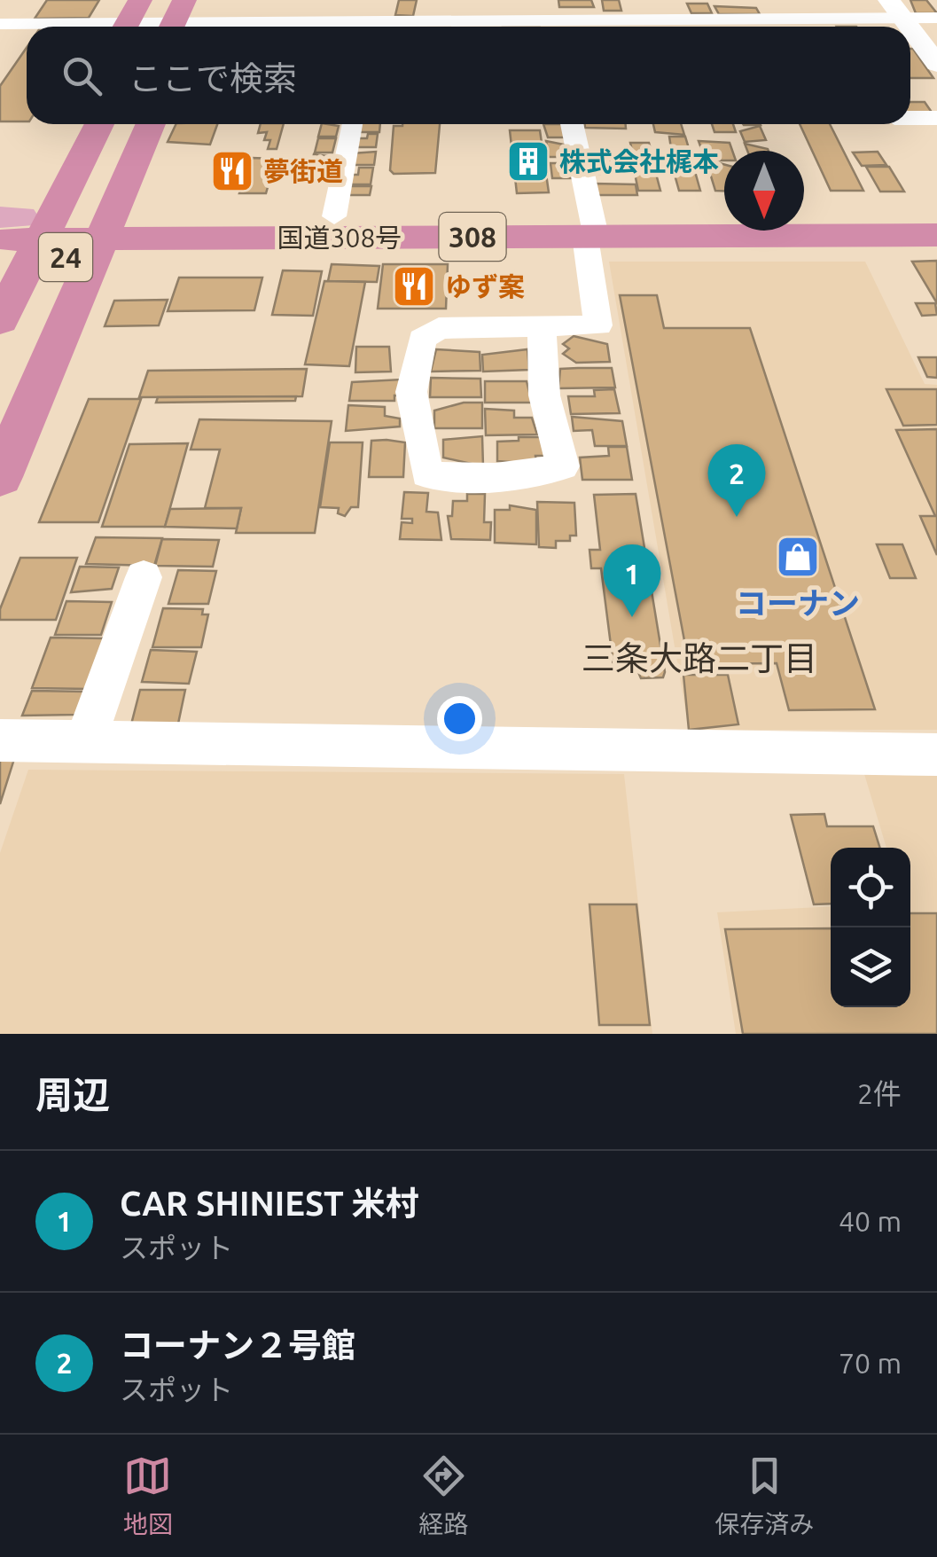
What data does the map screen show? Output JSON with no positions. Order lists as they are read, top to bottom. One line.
{"streets":{"highway":["308","国道308号","24"]},"districts":["三条大路二丁目"],"places":{"building":["株式会社梶本"],"restaurant":["夢街道","ゆず案"],"shop":["コーナン"]},"north":"bottom","page":{"search":"ここで検索","pins":["2","1"],"heading":["周辺","2件"],"list":[{"mark":"1","name":"CAR SHINIEST 米村","note":"スポット","value":"40 m"},{"mark":"2","name":"コーナン２号館","note":"スポット","value":"70 m"}],"nav":["地図","経路","保存済み"]}}
